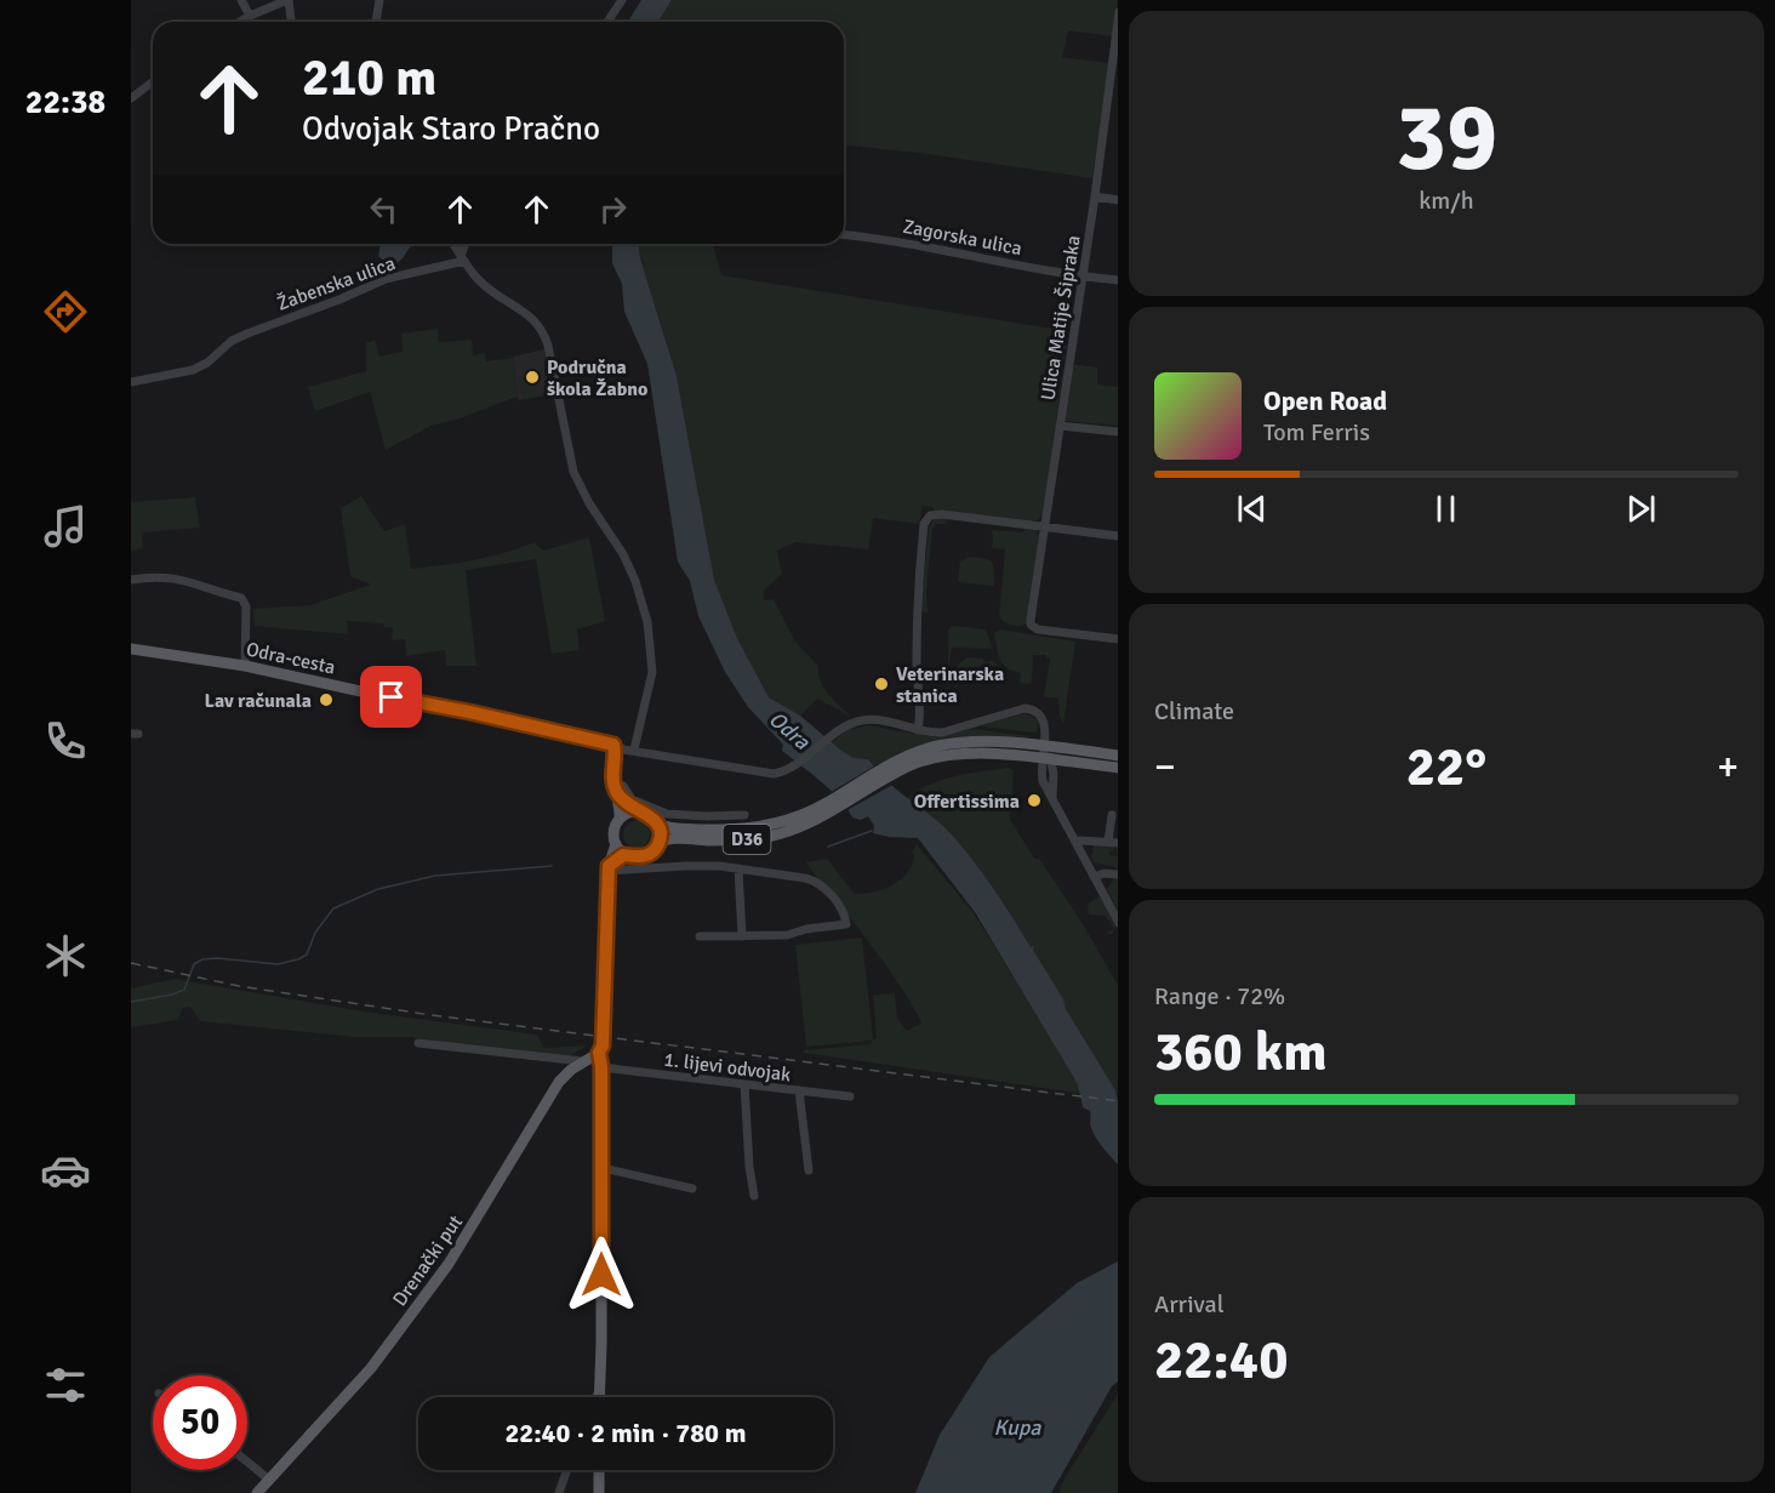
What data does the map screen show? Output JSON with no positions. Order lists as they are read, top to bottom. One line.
{"streets":{"main road":["Odra-cesta","D36","Drenački put"],"street":["Zagorska ulica","Žabenska ulica","Ulica Matije Šipraka","1. lijevi odvojak"]},"crossings":[["Zagorska ulica","Ulica Matije Šipraka"]],"water":["Odra","Kupa"],"places":["Područna škola Žabno","Veterinarska stanica","Lav računala","Offertissima"],"page":{"tabs":"22:38","tile":[["39","km/h"],"Climate",["Range · 72%","360 km"],["Arrival","22:40"]],"turn":["210 m","Odvojak Staro Pračno"],"song":["Open Road","Tom Ferris"],"heat":["−","22°","+"],"limit":"50","trip":"22:40 · 2 min · 780 m"}}
